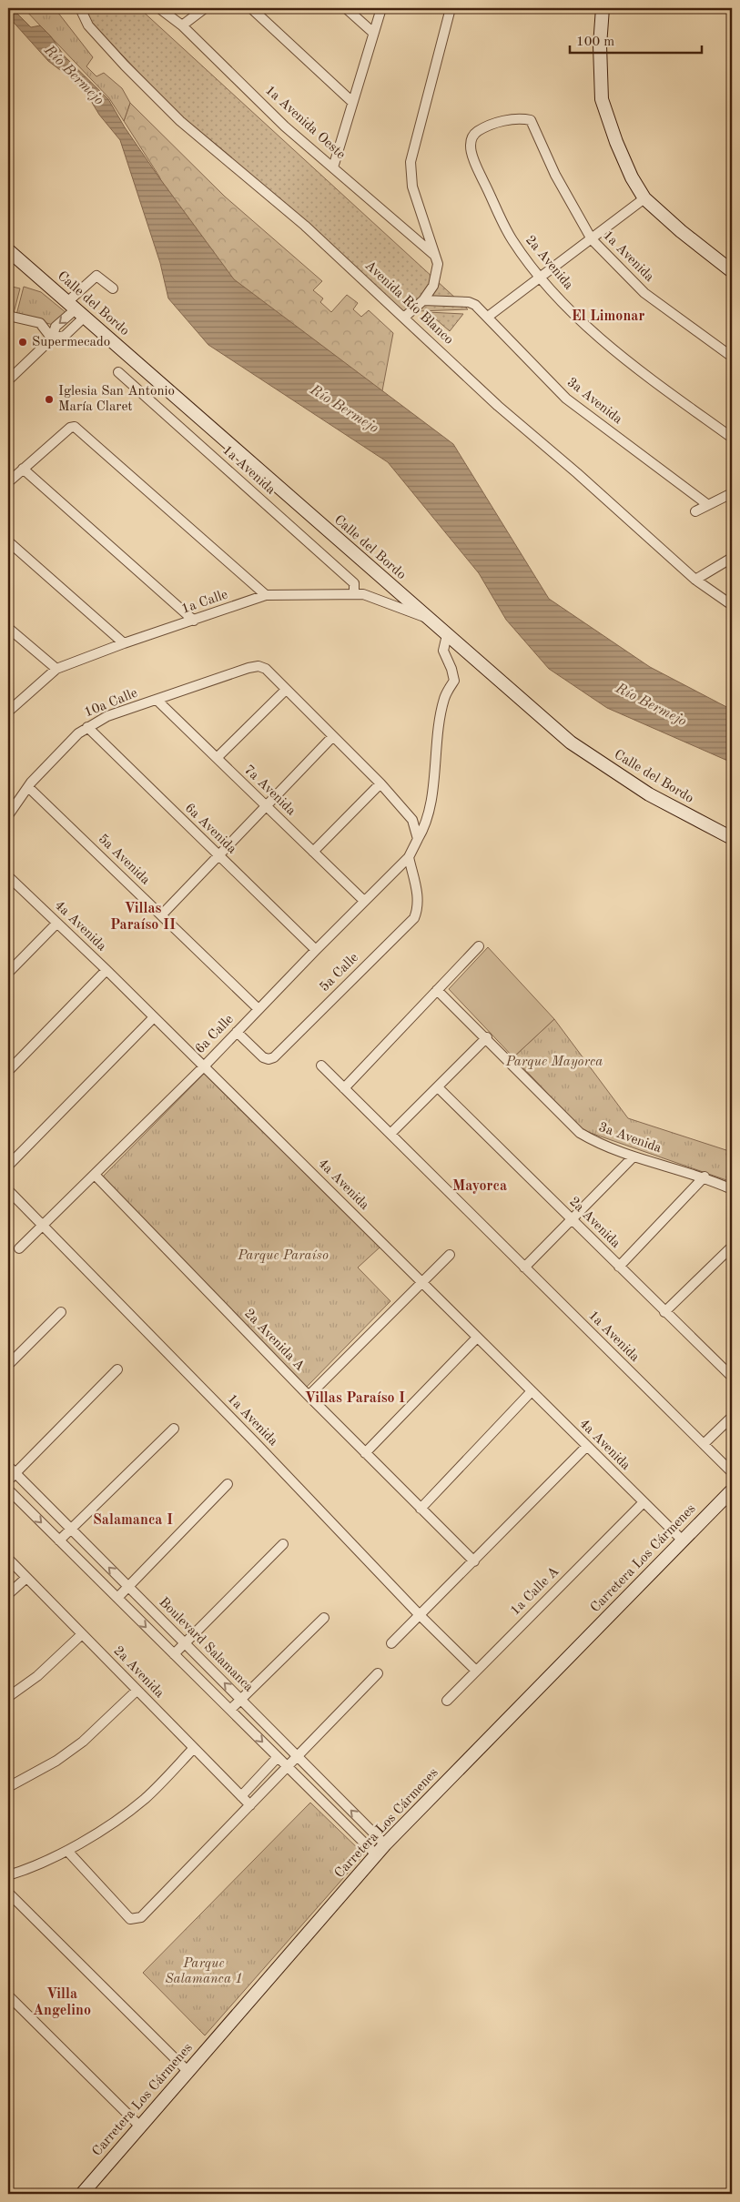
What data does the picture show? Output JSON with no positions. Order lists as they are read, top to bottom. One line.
{"streets":{"street":["1a Avenida Oeste","1a Avenida","2a Avenida","Avenida Río Blanco","Calle del Bordo","3a Avenida","1a Calle","10a Calle","7a Avenida","6a Avenida","5a Avenida","4a Avenida","5a Calle","6a Calle","2a Avenida A","Carretera Los Cármenes","1a Calle A","Boulevard Salamanca"]},"crossings":[["1a Avenida","2a Avenida"],["1a Avenida","1a Calle"],["1a Avenida","6a Calle"],["1a Avenida","1a Calle A"],["Calle del Bordo","1a Calle"],["Calle del Bordo","6a Calle"],["10a Calle","7a Avenida"],["10a Calle","6a Avenida"],["10a Calle","5a Avenida"],["7a Avenida","6a Calle"],["6a Avenida","6a Calle"],["5a Avenida","6a Calle"],["4a Avenida","6a Calle"],["4a Avenida","Carretera Los Cármenes"],["4a Avenida","1a Calle A"],["5a Calle","6a Calle"],["6a Calle","2a Avenida A"],["Carretera Los Cármenes","Boulevard Salamanca"]],"districts":["El Limonar","Villas Paraíso II","Mayorca","Villas Paraíso I","Salamanca I","Villa Angelino"],"water":["Río Bermejo"],"parks":["Parque Mayorca","Parque Paraíso","Parque Salamanca 1"],"places":["Supermecado","Iglesia San Antonio María Claret"],"scale_bar":"100 m"}
